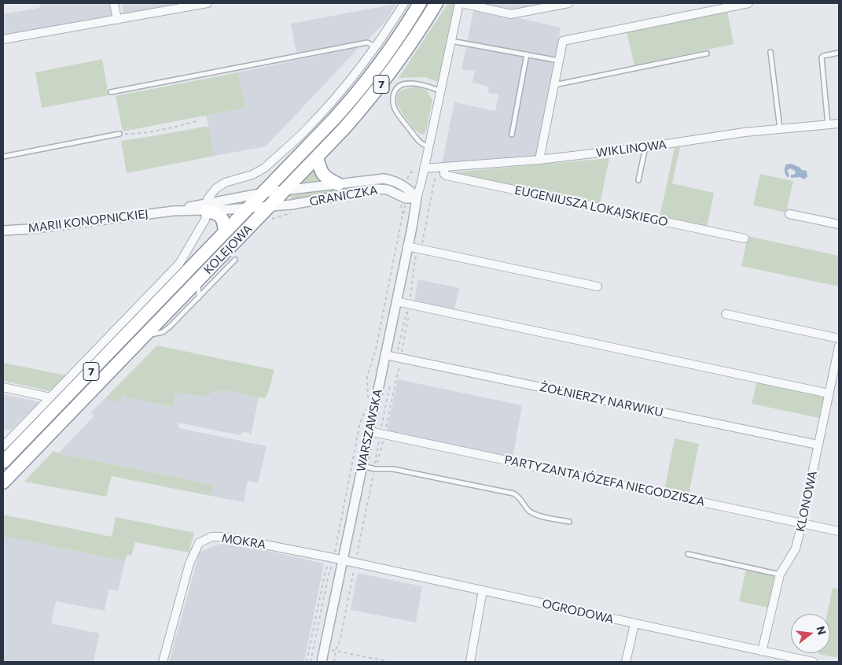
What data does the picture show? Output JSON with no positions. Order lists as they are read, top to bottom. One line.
{"streets":{"highway":["7","KOLEJOWA"],"street":["WIKLINOWA","GRANICZKA","EUGENIUSZA LOKAJSKIEGO","MARII KONOPNICKIEJ","ŻOŁNIERZY NARWIKU","WARSZAWSKA","PARTYZANTA JÓZEFA NIEGODZISZA","KLONOWA","MOKRA","OGRODOWA"]},"crossings":[["WIKLINOWA","EUGENIUSZA LOKAJSKIEGO"],["GRANICZKA","MARII KONOPNICKIEJ"],["GRANICZKA","KOLEJOWA"],["GRANICZKA","WARSZAWSKA"],["MARII KONOPNICKIEJ","KOLEJOWA"],["ŻOŁNIERZY NARWIKU","WARSZAWSKA"],["ŻOŁNIERZY NARWIKU","KLONOWA"],["WARSZAWSKA","PARTYZANTA JÓZEFA NIEGODZISZA"],["WARSZAWSKA","MOKRA"],["WARSZAWSKA","OGRODOWA"],["PARTYZANTA JÓZEFA NIEGODZISZA","KLONOWA"],["KLONOWA","OGRODOWA"],["MOKRA","OGRODOWA"]],"north":"right"}
